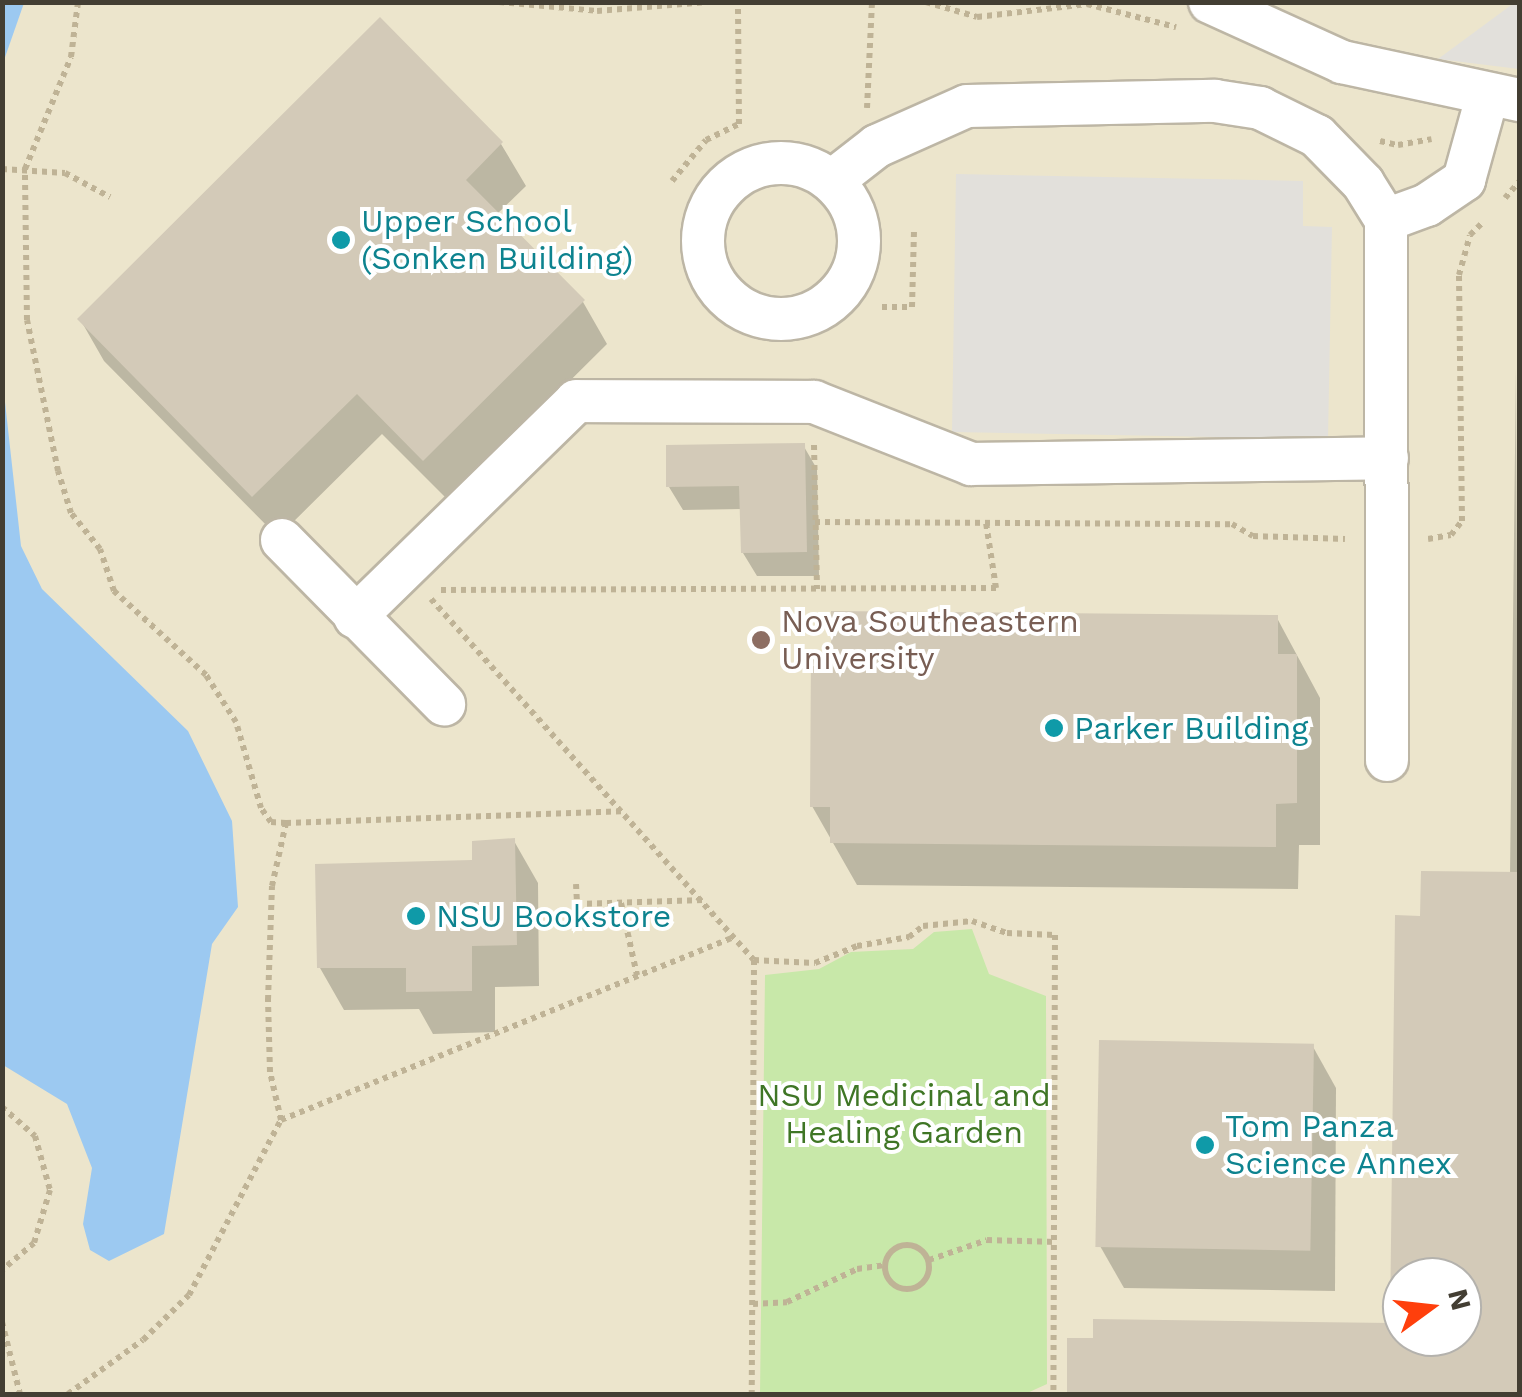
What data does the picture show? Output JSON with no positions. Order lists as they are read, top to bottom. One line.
{"parks":["NSU Medicinal and Healing Garden"],"places":["Upper School (Sonken Building)","Nova Southeastern University","Parker Building","NSU Bookstore","Tom Panza Science Annex"],"north":"right"}
